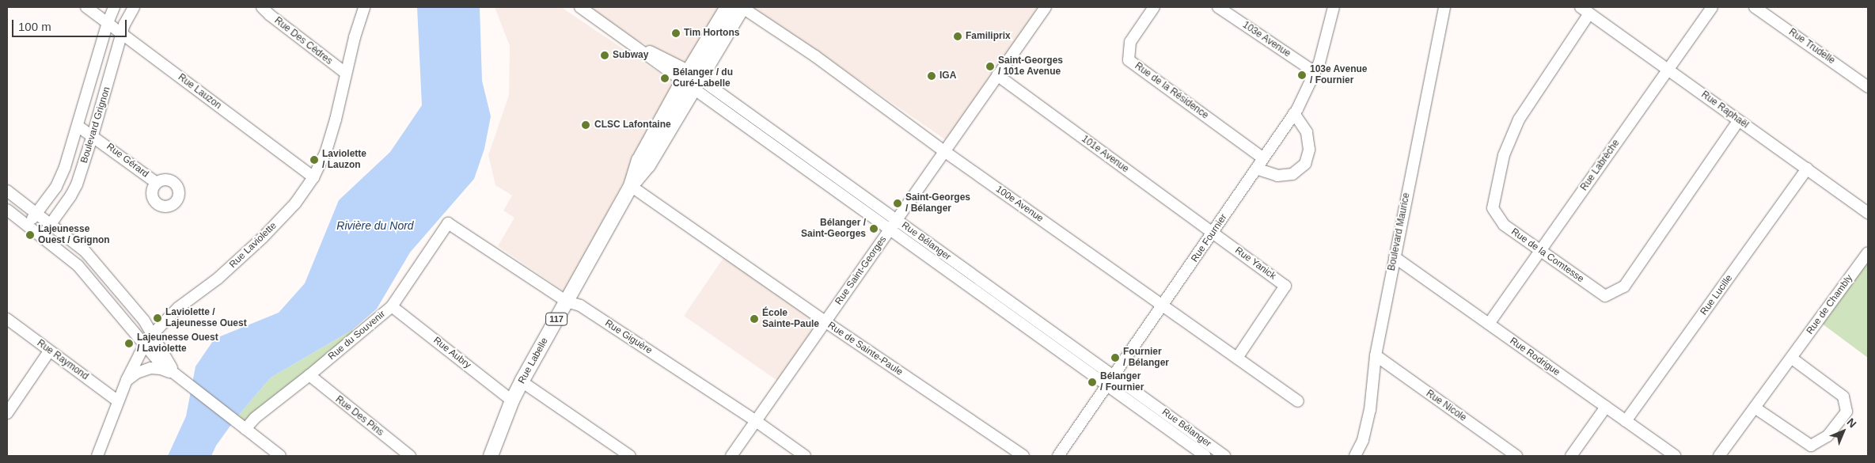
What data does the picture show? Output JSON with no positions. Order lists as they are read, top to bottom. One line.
{"streets":{"main road":["117","Rue Labelle"],"street":["103e Avenue","Rue Des Cèdres","Rue Trudelle","Rue de la Résidence","Rue Lauzon","Rue Raphaël","Boulevard Grignon","101e Avenue","Rue Gérard","Rue Labrèche","100e Avenue","Boulevard Maurice","Rue Fournier","Rue Bélanger","Rue Laviolette","Rue de la Comtesse","Rue Yanick","Rue Saint-Georges","Rue Lucille","Rue de Chambly","Rue du Souvenir","Rue Giguère","Rue de Sainte-Paule","Rue Aubry","Rue Rodrigue","Rue Raymond","Rue Nicole","Rue Des Pins"]},"crossings":[["103e Avenue","Rue Fournier"],["Rue Des Cèdres","Rue Laviolette"],["Rue de la Résidence","Rue Fournier"],["Rue Lauzon","Boulevard Grignon"],["Rue Lauzon","Rue Laviolette"],["Rue Raphaël","Rue Labrèche"],["Rue Raphaël","Rue de la Comtesse"],["Rue Raphaël","Rue Lucille"],["Boulevard Grignon","Rue Gérard"],["101e Avenue","Rue Fournier"],["101e Avenue","Rue Yanick"],["101e Avenue","Rue Saint-Georges"],["Rue Labrèche","Rue de la Comtesse"],["Rue Labrèche","Rue Rodrigue"],["100e Avenue","Rue Fournier"],["100e Avenue","Rue Yanick"],["100e Avenue","Rue Saint-Georges"],["100e Avenue","117"],["Boulevard Maurice","Rue Rodrigue"],["Boulevard Maurice","Rue Nicole"],["Rue Fournier","Rue Bélanger"],["Rue Fournier","Rue Yanick"],["Rue Bélanger","Rue Saint-Georges"],["Rue Bélanger","117"],["Rue Bélanger","Rue Labelle"],["Rue Laviolette","Rue Raymond"],["Rue Saint-Georges","Rue Giguère"],["Rue Saint-Georges","Rue de Sainte-Paule"],["Rue Lucille","Rue Rodrigue"],["117","Rue Labelle"],["Rue du Souvenir","Rue Giguère"],["Rue du Souvenir","Rue Aubry"],["Rue du Souvenir","Rue Des Pins"],["Rue Giguère","Rue Labelle"],["Rue de Sainte-Paule","Rue Labelle"],["Rue Aubry","Rue Labelle"]],"water":["Rivière du Nord"],"places":["Tim Hortons","Familiprix","Subway","Saint-Georges / 101e Avenue","103e Avenue / Fournier","IGA","Bélanger / du Curé-Labelle","CLSC Lafontaine","Laviolette / Lauzon","Saint-Georges / Bélanger","Bélanger / Saint-Georges","Lajeunesse Ouest / Grignon","Laviolette / Lajeunesse Ouest","École Sainte-Paule","Lajeunesse Ouest / Laviolette","Fournier / Bélanger","Bélanger / Fournier"],"scale_bar":"100 m","north":"top right"}
